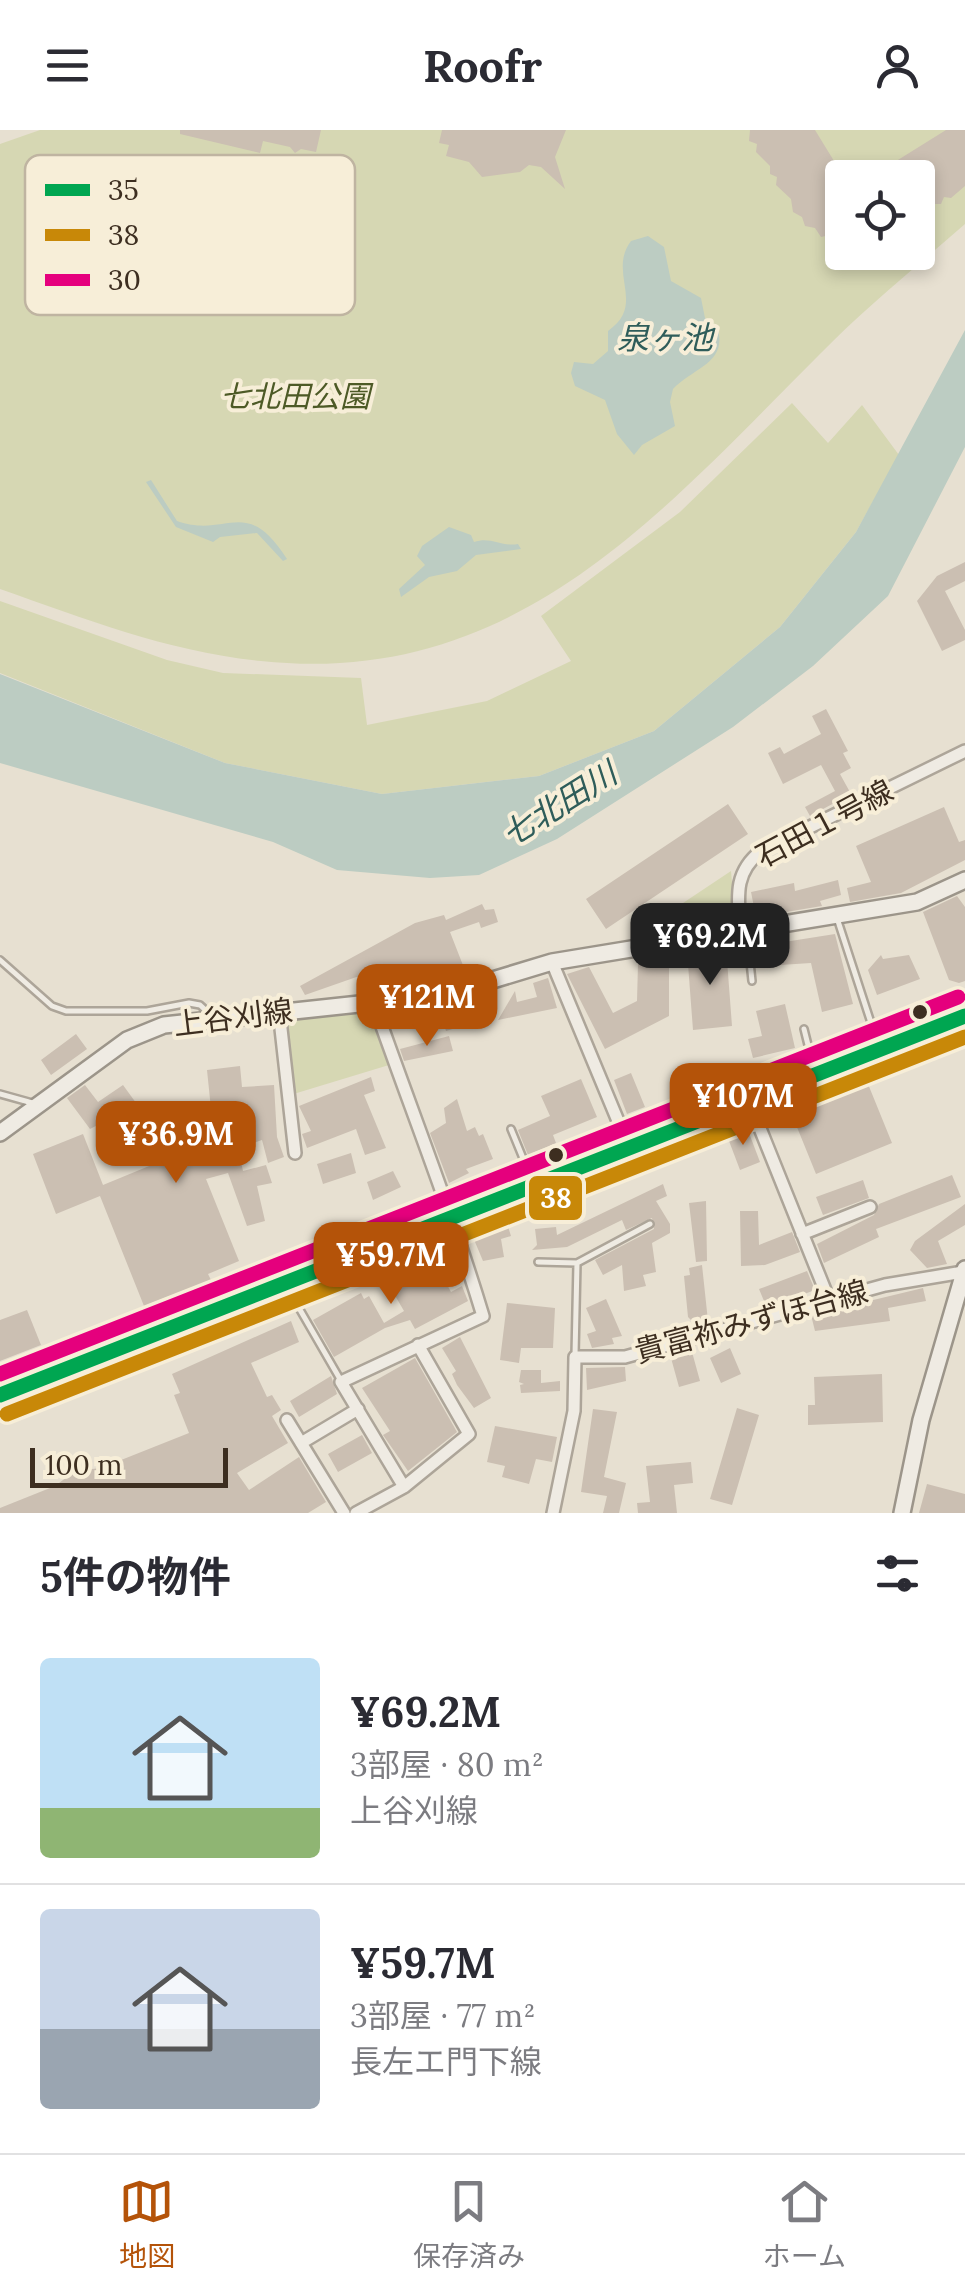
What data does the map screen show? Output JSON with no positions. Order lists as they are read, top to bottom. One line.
{"streets":{"street":["石田１号線","上谷刈線","貴富祢みずほ台線"]},"crossings":[["石田１号線","上谷刈線"]],"water":["泉ヶ池","七北田川"],"parks":["七北田公園"],"lines":["transit line 30","transit line 35","transit line 38"],"legend":["35","38","30"],"scale_bar":"100 m","page":{"header":"Roofr","price":["¥69.2M","¥121M","¥107M","¥36.9M","¥59.7M"],"scale":"100 m","heading":"5件の物件","list":[{"name":"¥69.2M","note":"3部屋 · 80 m² · 上谷刈線"},{"name":"¥59.7M","note":"3部屋 · 77 m² · 長左エ門下線"}],"tabs":["地図","保存済み","ホーム"]}}
